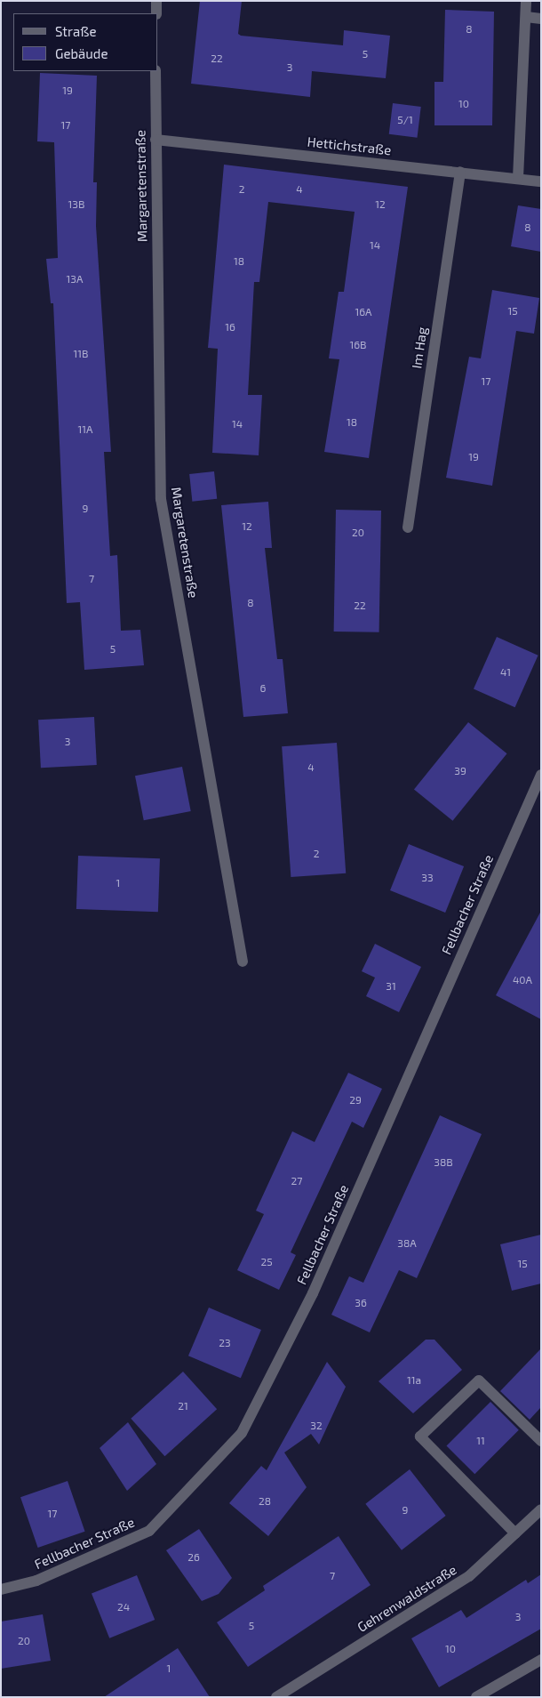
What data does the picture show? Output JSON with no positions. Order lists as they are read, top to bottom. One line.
{"streets":{"street":["Hettichstraße","Margaretenstraße","Im Hag","Fellbacher Straße","Gehrenwaldstraße"]},"crossings":[["Hettichstraße","Margaretenstraße"],["Hettichstraße","Im Hag"]],"house_numbers":["8","5","22","3","19","10","5/1","17","2","4","13B","12","8","14","18","13A","15","16A","16","16B","11B","17","18","14","11A","19","9","12","20","7","8","22","5","41","6","3","4","39","2","33","1","40A","31","29","38B","27","38A","25","15","36","23","11a","21","32","11","28","9","17","26","7","24","3","5","20","10","1"],"legend":["Straße","Gebäude"]}
